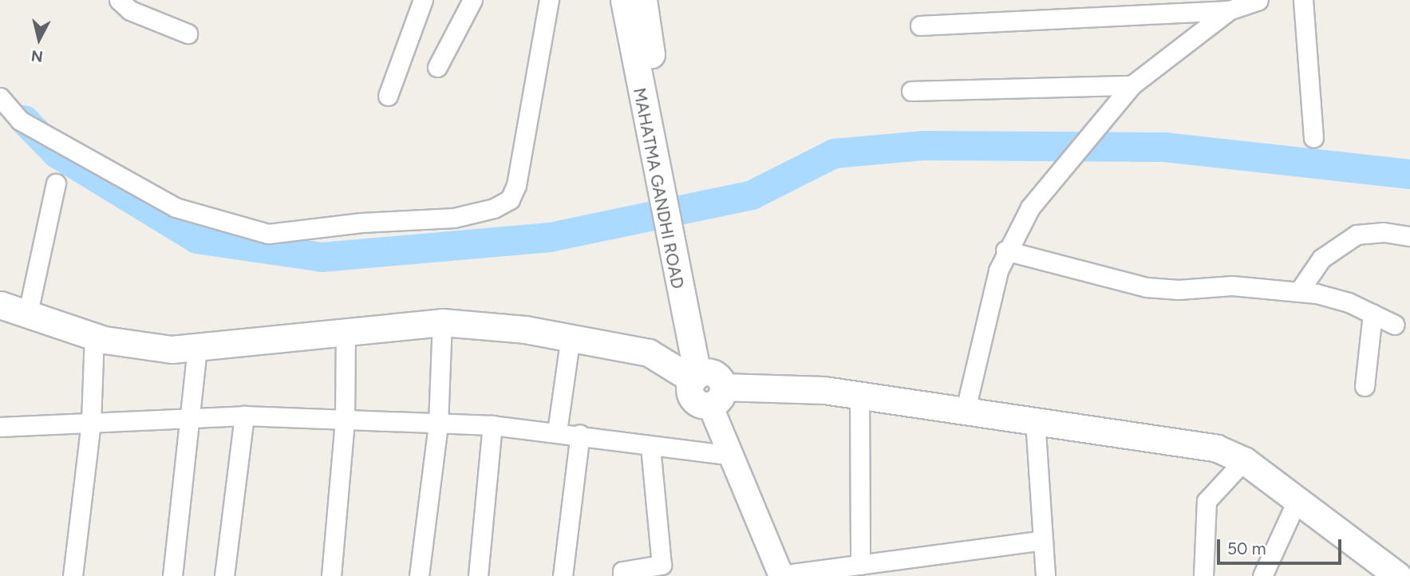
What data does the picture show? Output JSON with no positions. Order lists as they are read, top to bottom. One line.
{"streets":{"main road":["MAHATMA GANDHI ROAD"]},"scale_bar":"50 m","north":"bottom"}
